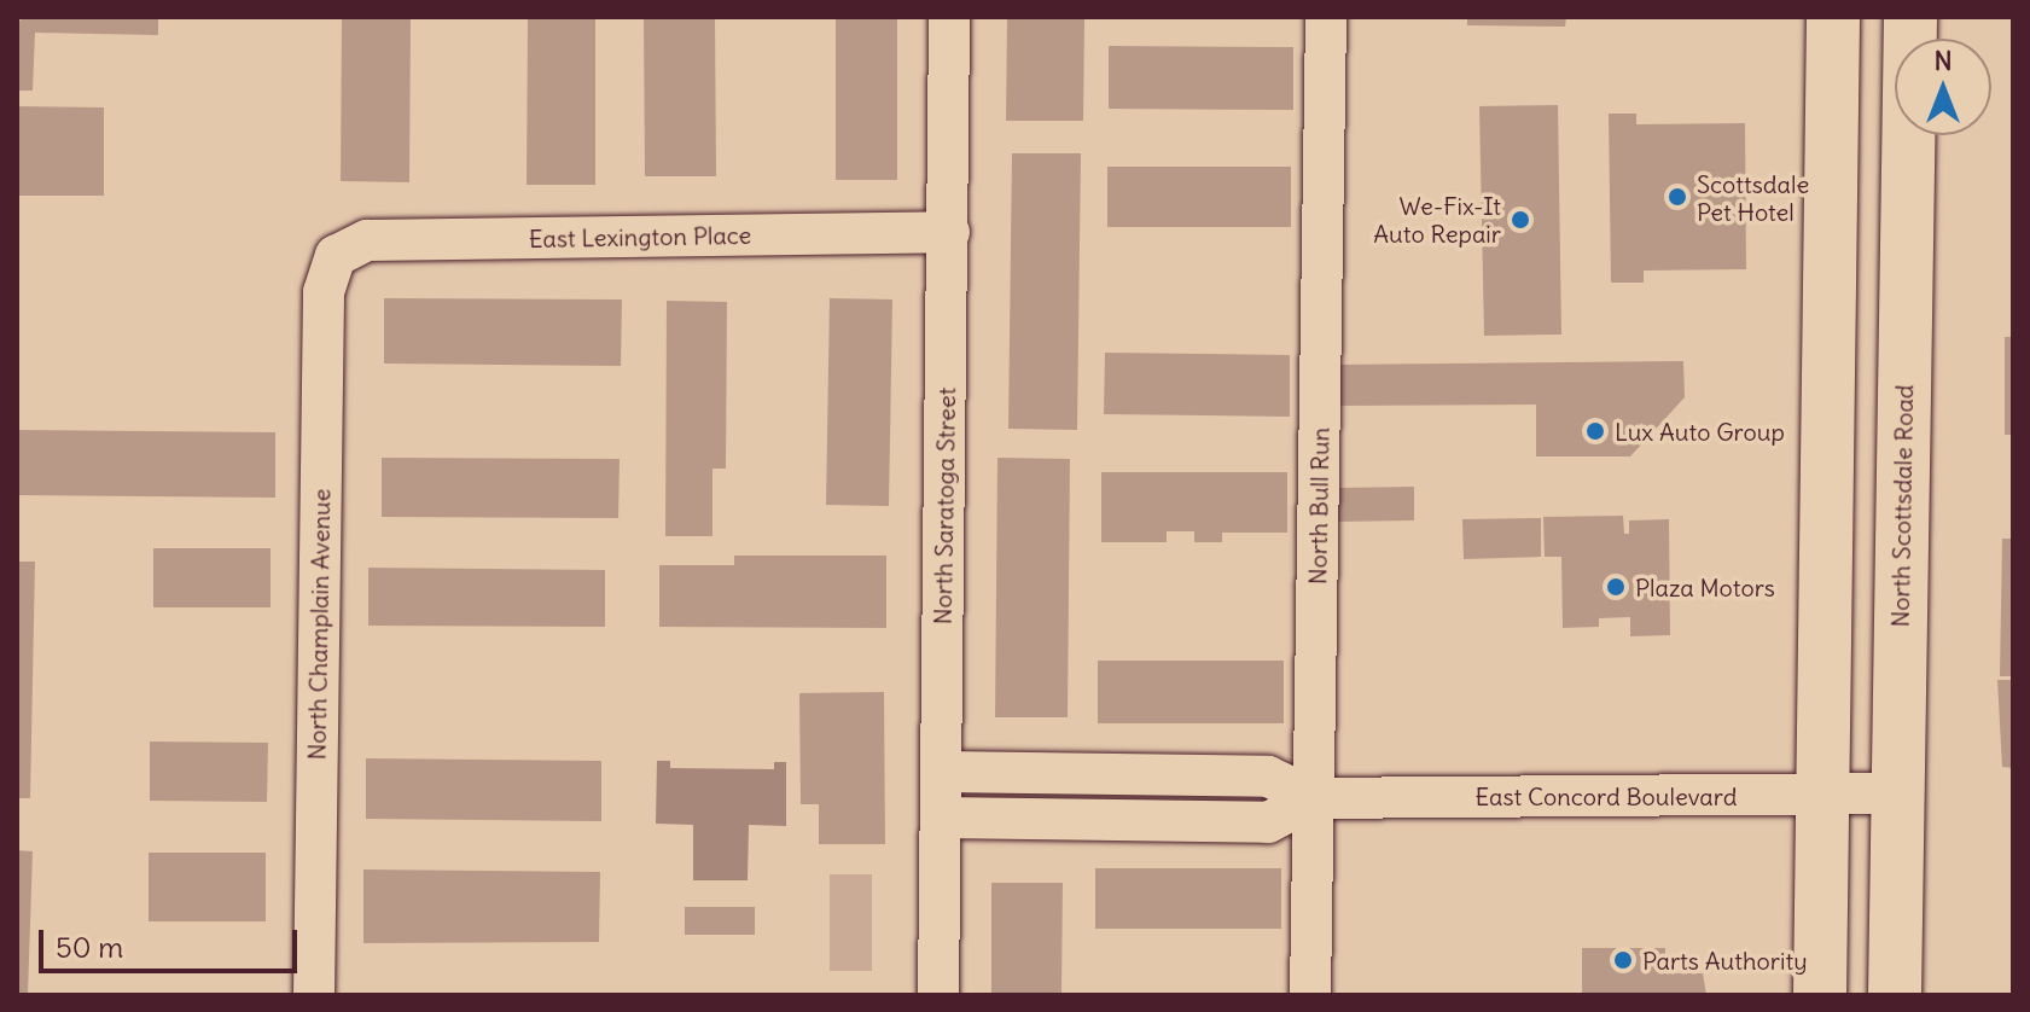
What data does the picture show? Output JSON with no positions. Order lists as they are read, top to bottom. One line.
{"streets":{"main road":["North Scottsdale Road"],"street":["East Lexington Place","North Saratoga Street","North Bull Run","North Champlain Avenue","East Concord Boulevard"]},"crossings":[["East Lexington Place","North Saratoga Street"],["East Lexington Place","North Champlain Avenue"],["North Saratoga Street","East Concord Boulevard"],["North Bull Run","East Concord Boulevard"],["North Scottsdale Road","East Concord Boulevard"]],"places":["Scottsdale Pet Hotel","We-Fix-It Auto Repair","Lux Auto Group","Plaza Motors","Parts Authority"],"scale_bar":"50 m","north":"top"}
